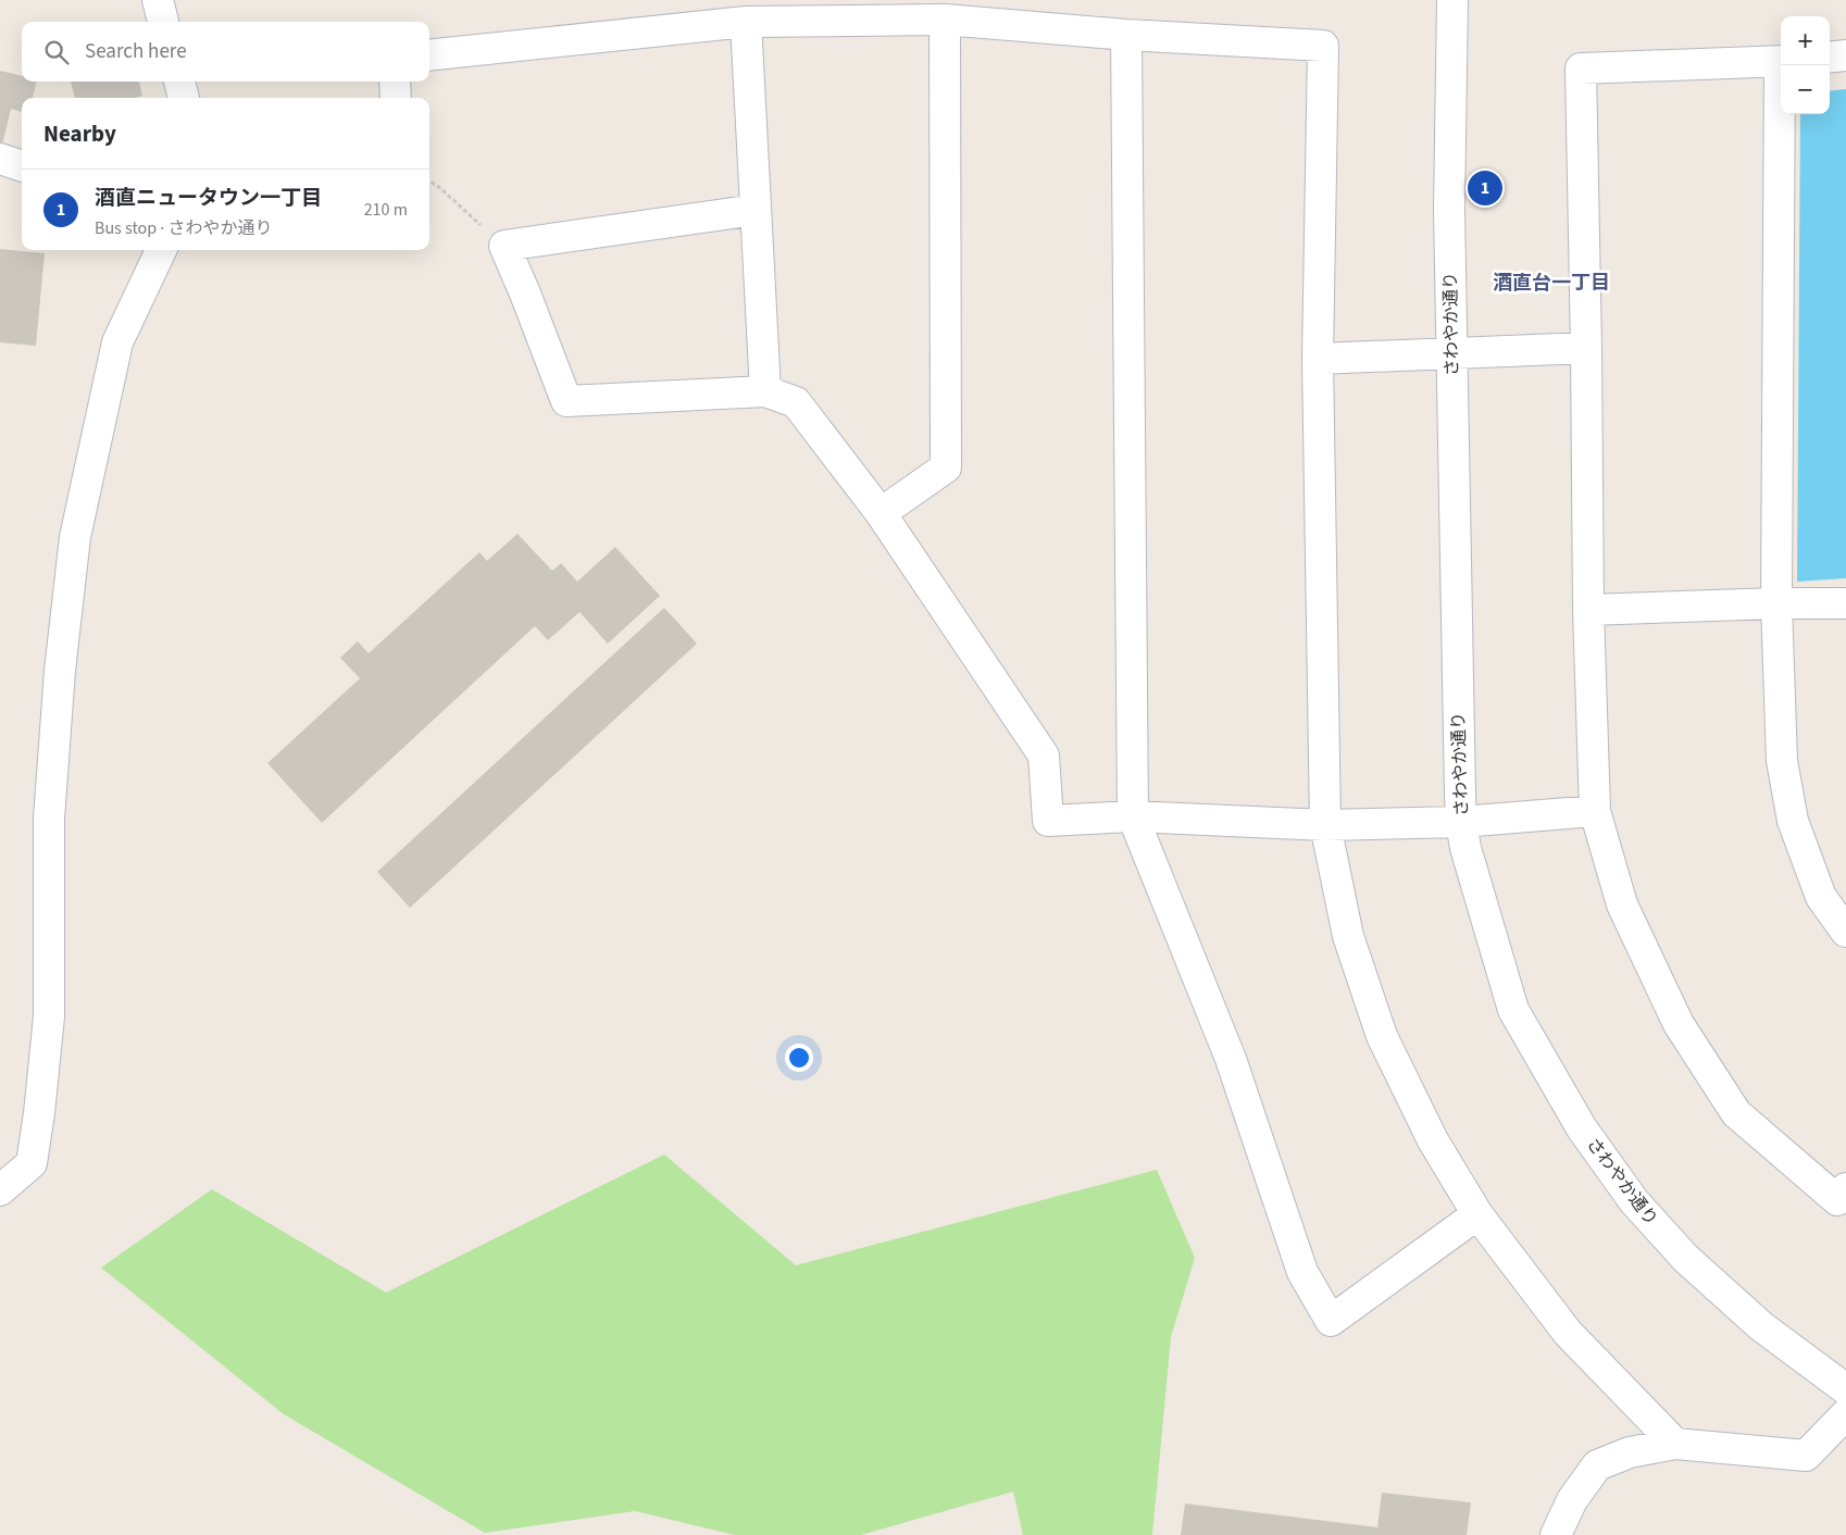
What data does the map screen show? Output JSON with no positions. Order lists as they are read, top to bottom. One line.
{"streets":{"street":["さわやか通り"]},"districts":["酒直台一丁目"],"page":{"map_buttons":["+","−"],"search":"Search here","heading":"Nearby","pins":"1","list":[{"mark":"1","name":"酒直ニュータウン一丁目","note":"Bus stop · さわやか通り","value":"210 m"}]}}
